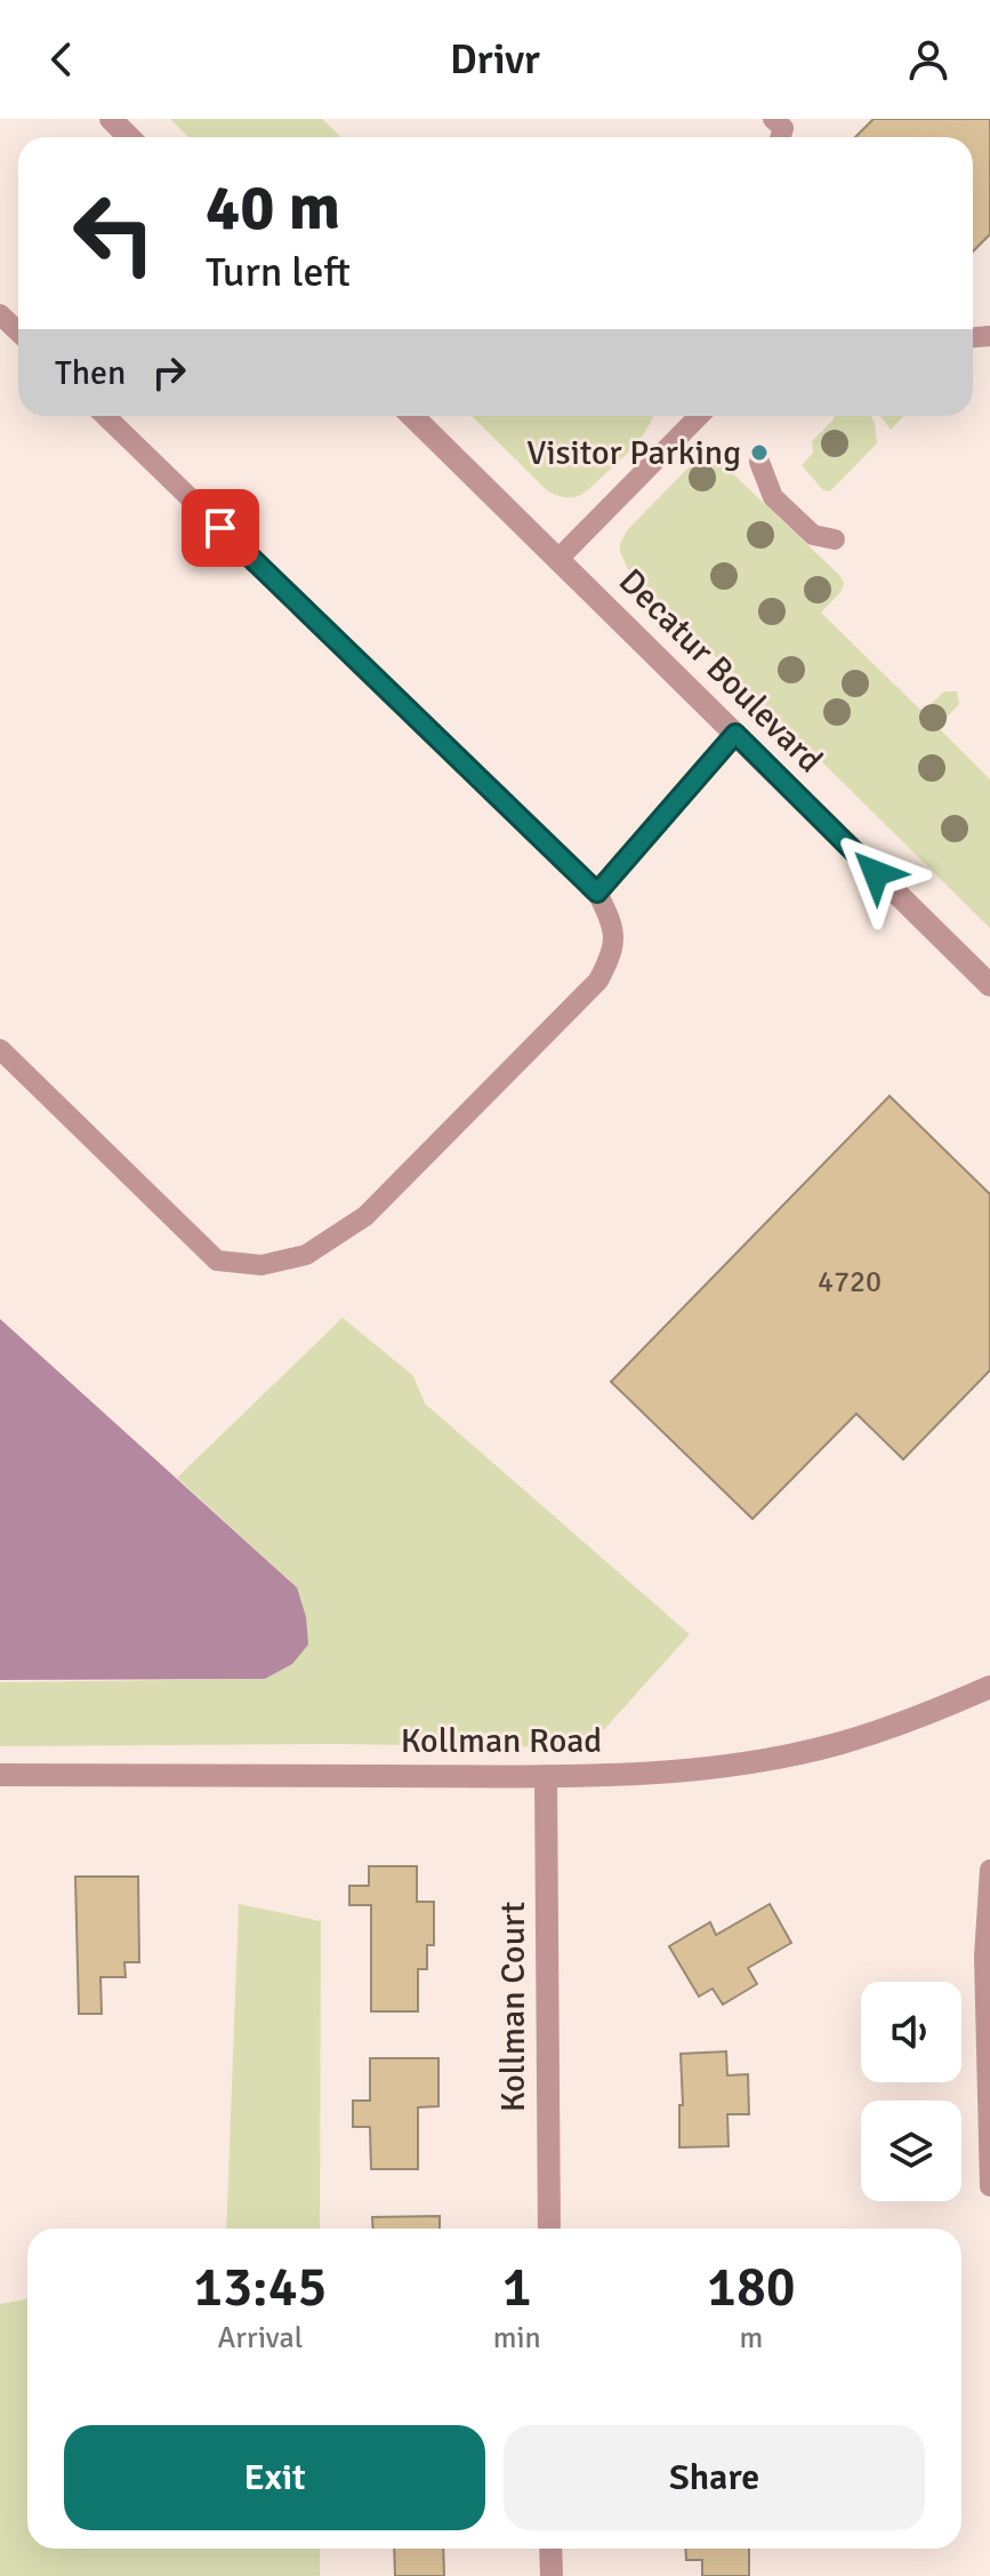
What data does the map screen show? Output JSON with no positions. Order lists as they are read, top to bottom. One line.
{"streets":{"street":["Decatur Boulevard","Kollman Road","Kollman Court"]},"crossings":[["Kollman Road","Kollman Court"]],"places":["Visitor Parking"],"house_numbers":["4720"],"page":{"header":"Drivr","turn":["40 m","Turn left"],"then":"Then","eta":["13:45","Arrival","1","min","180","m"],"buttons":["Exit","Share"]}}
